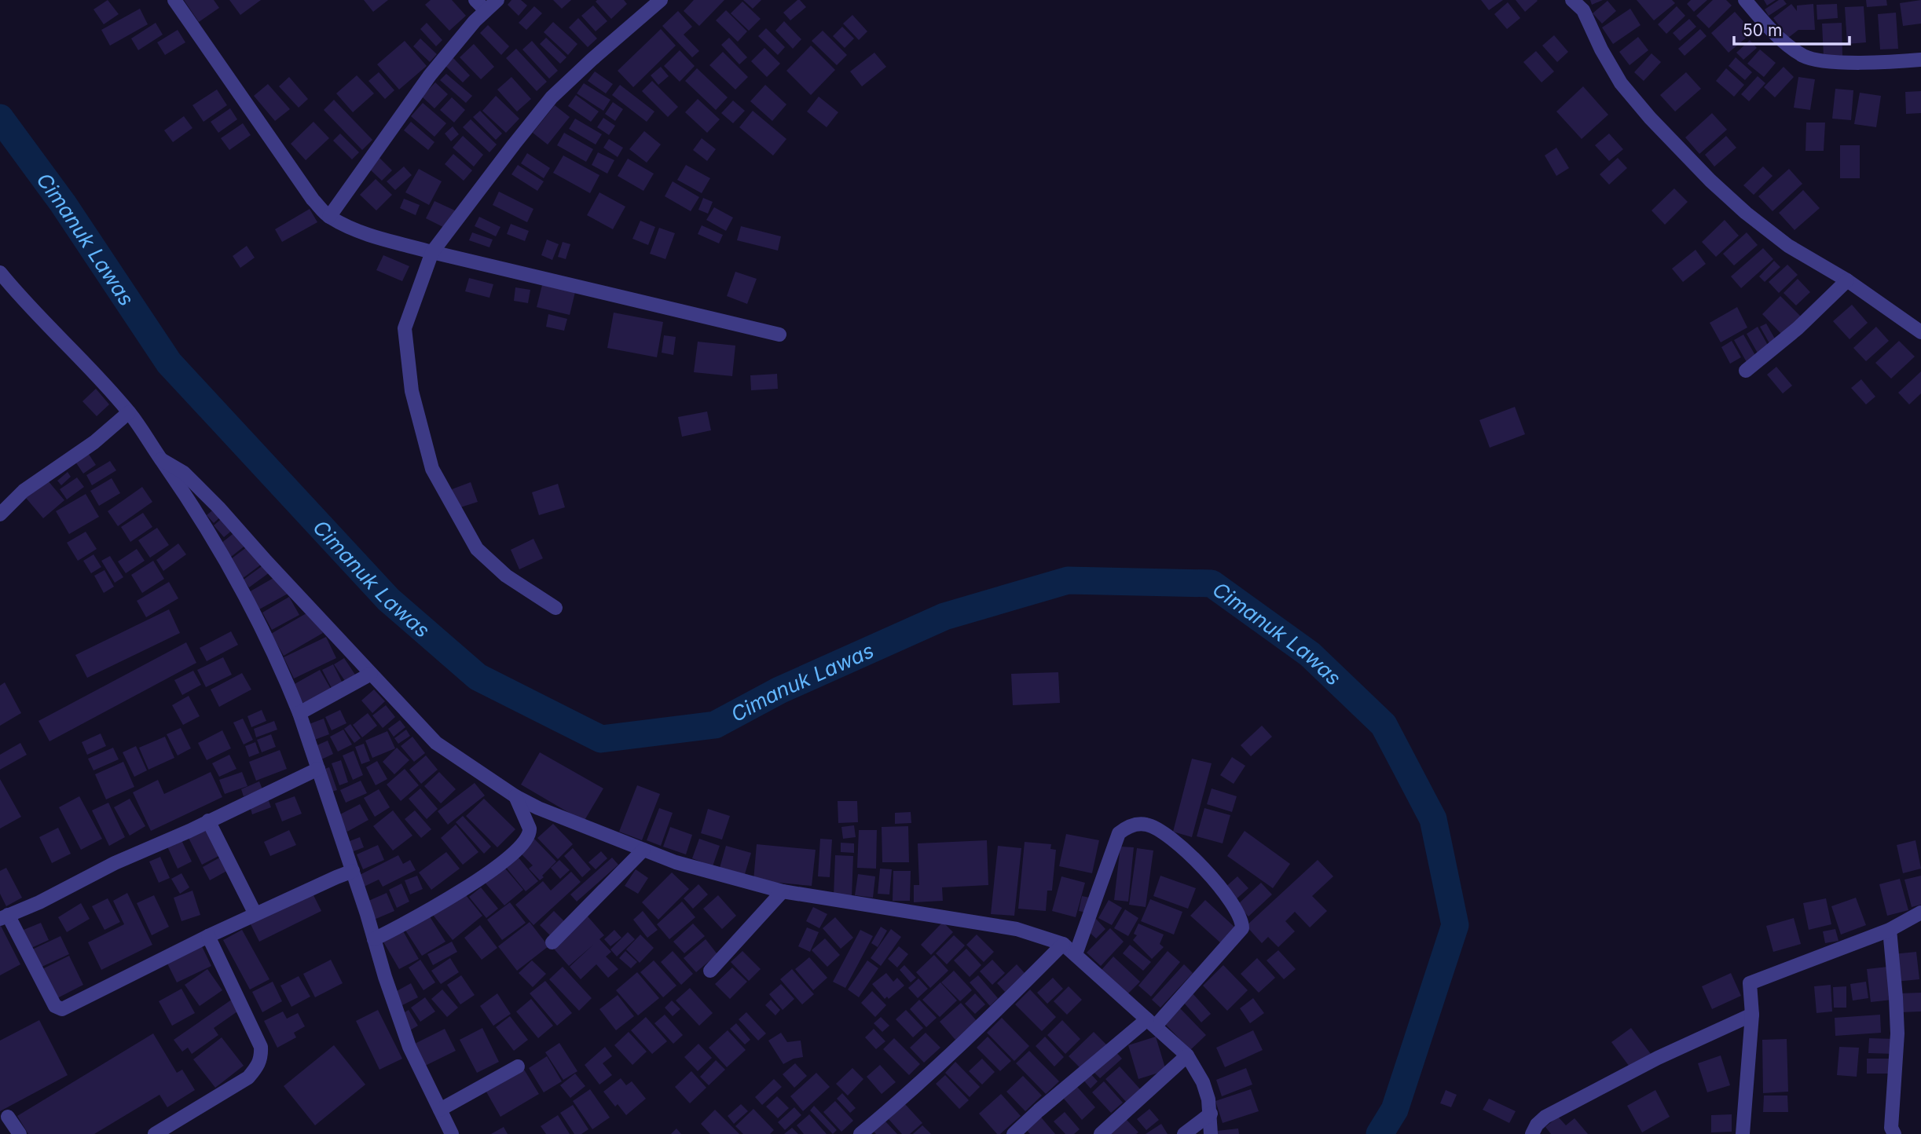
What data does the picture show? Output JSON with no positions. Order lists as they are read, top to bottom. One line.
{"water":["Cimanuk Lawas"],"scale_bar":"50 m"}
